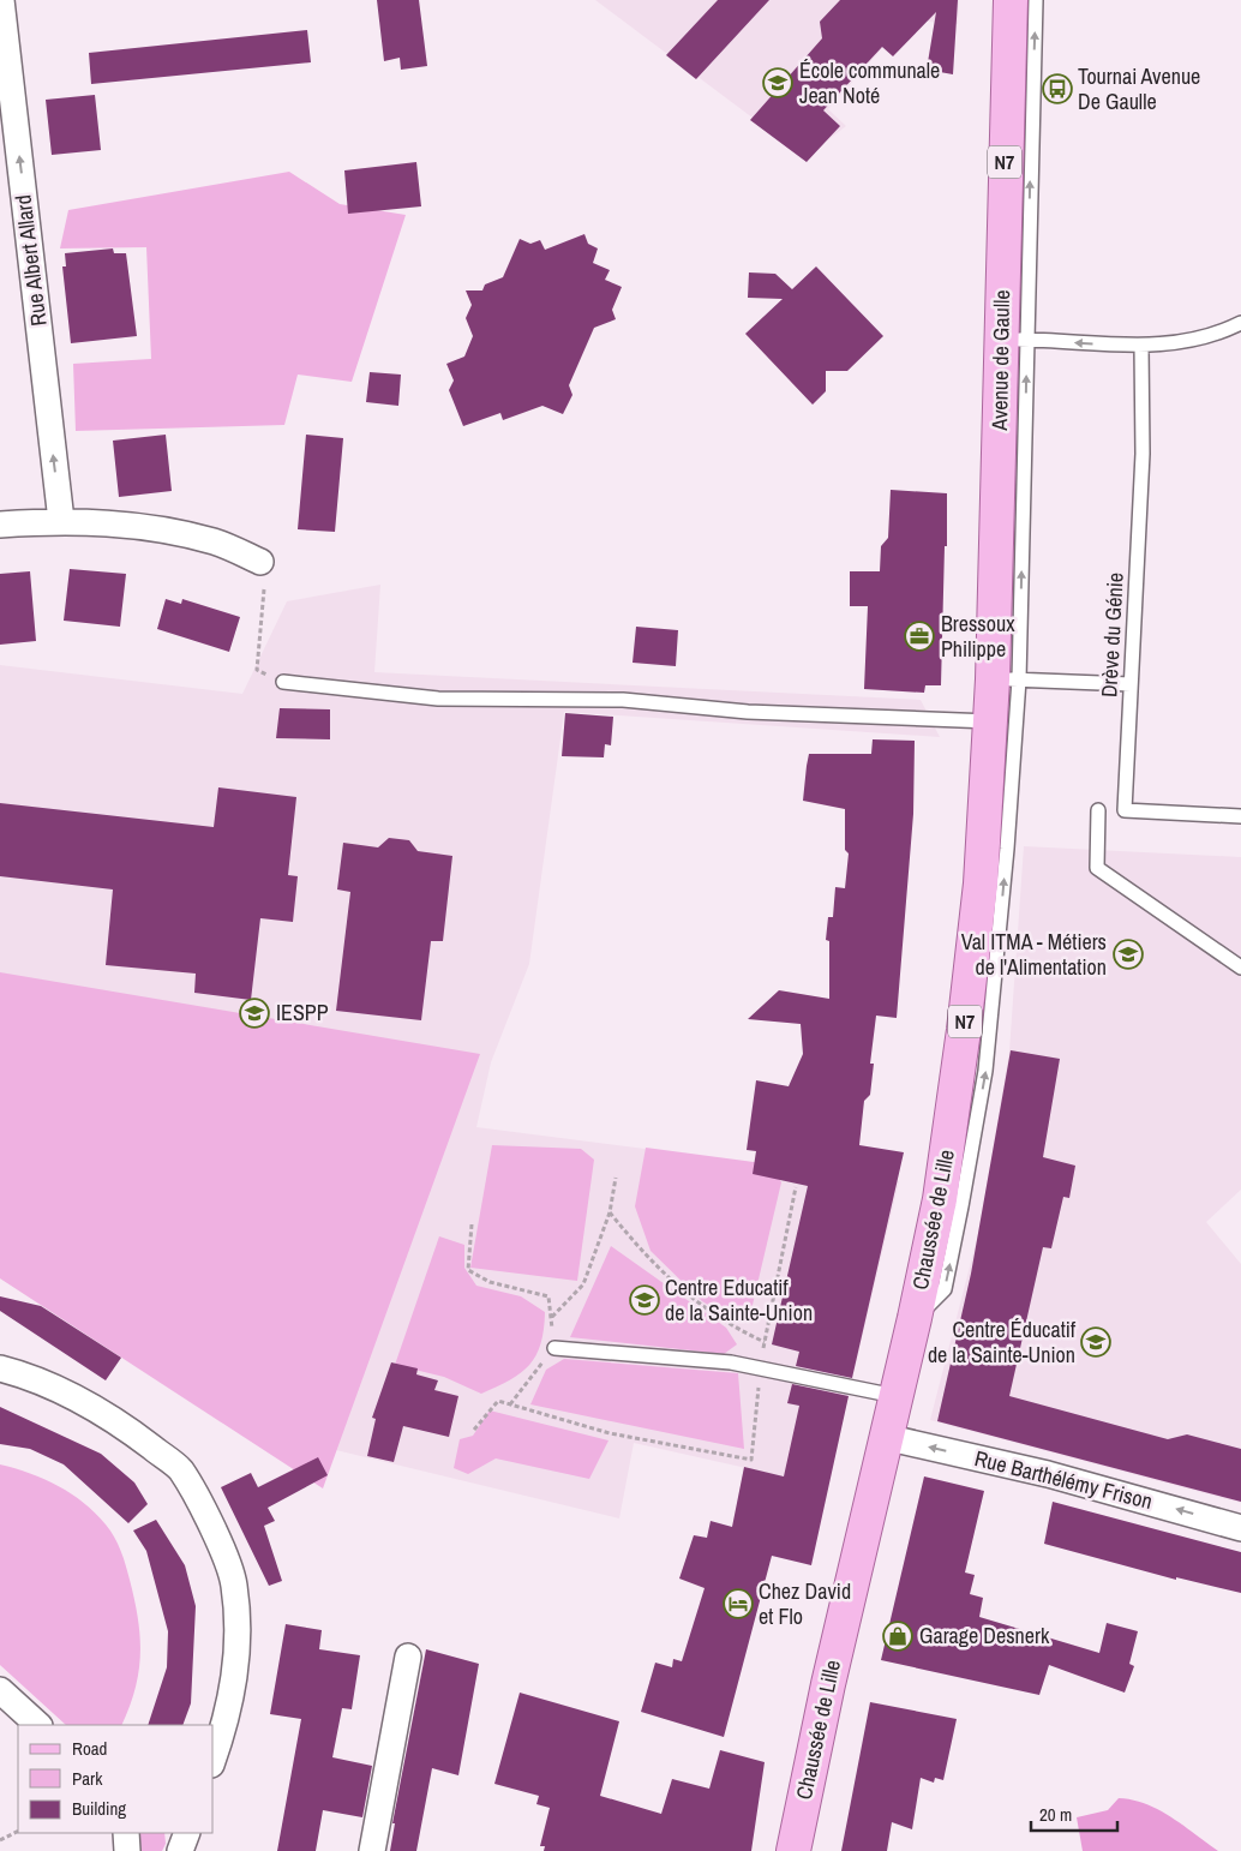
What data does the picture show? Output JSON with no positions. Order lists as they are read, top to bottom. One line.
{"streets":{"main road":["N7","Avenue de Gaulle","Chaussée de Lille"],"street":["Rue Albert Allard","Rue Barthélémy Frison"],"lane":["Drève du Génie"]},"crossings":[["Avenue de Gaulle","Chaussée de Lille"],["Chaussée de Lille","Rue Barthélémy Frison"]],"one_way":["Rue Albert Allard","Rue Barthélémy Frison"],"places":{"school or university":["École communale Jean Noté","Val ITMA - Métiers de l'Alimentation","IESPP","Centre Educatif de la Sainte-Union","Centre Éducatif de la Sainte-Union"],"bus stop":["Tournai Avenue De Gaulle"],"office":["Bressoux Philippe"],"hotel":["Chez David et Flo"],"shop":["Garage Desnerk"]},"legend":["Road","Park","Building"],"scale_bar":"20 m"}
